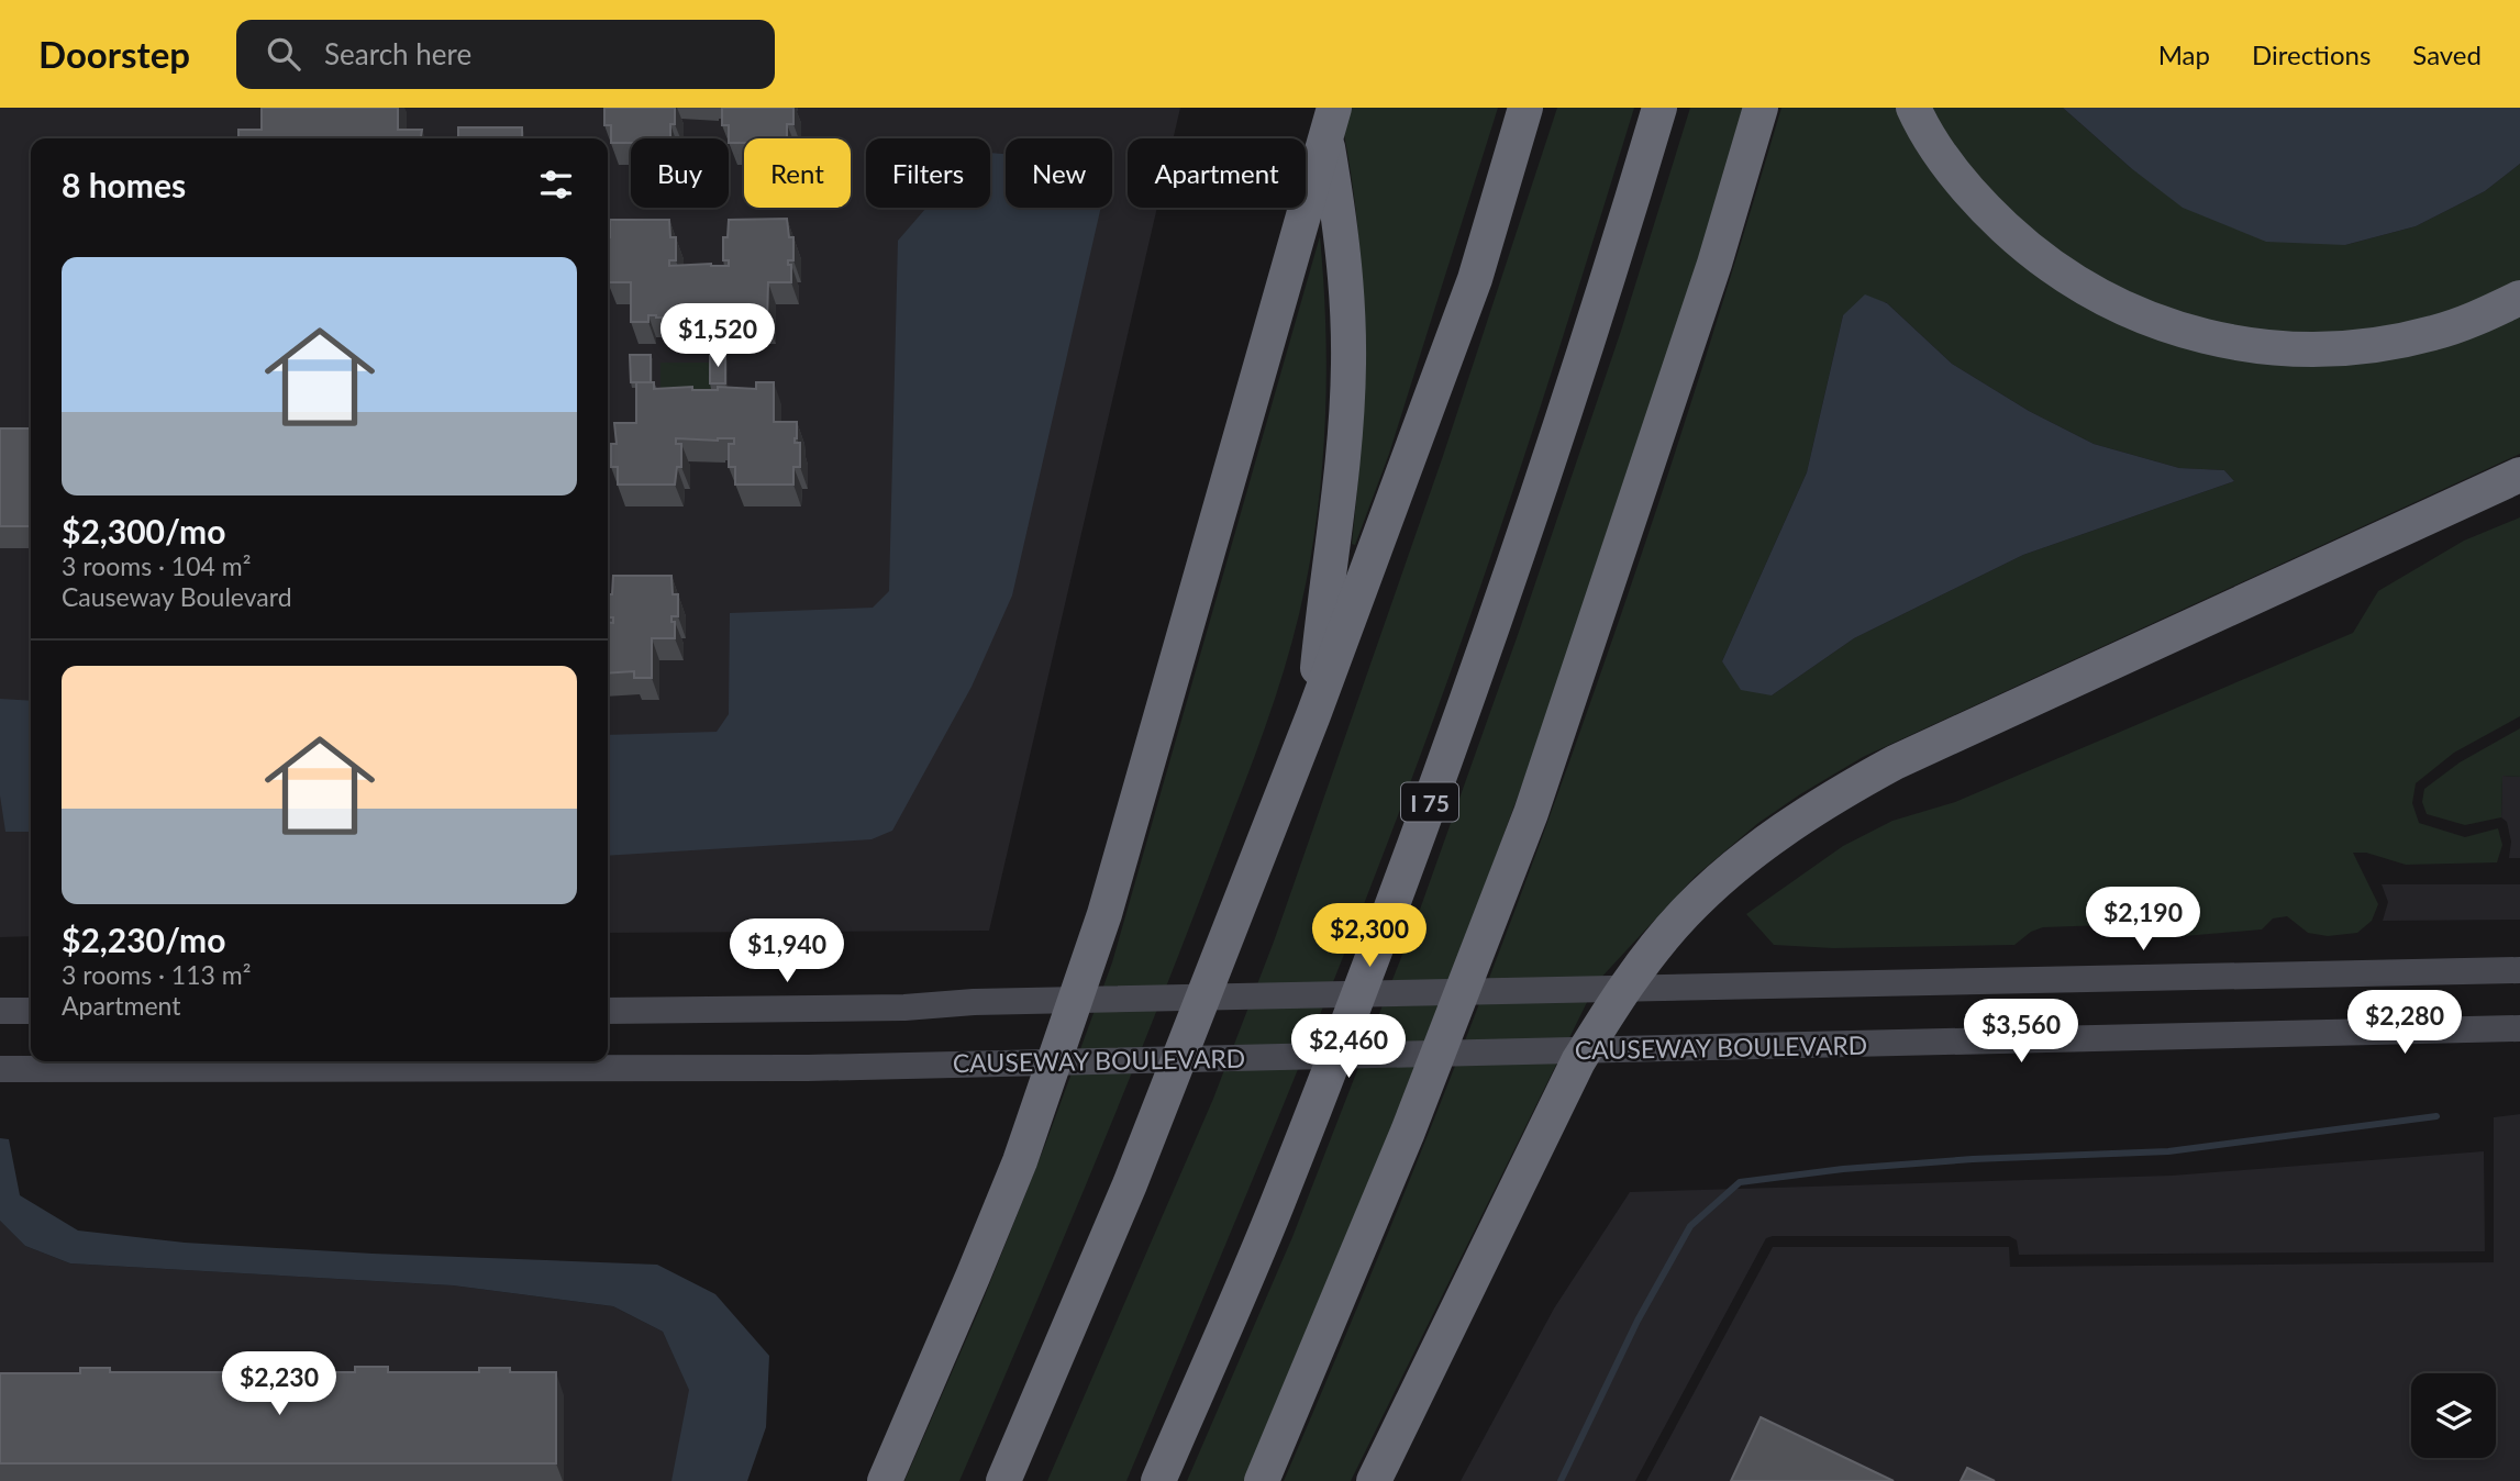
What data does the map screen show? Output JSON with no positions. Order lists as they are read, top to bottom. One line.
{"streets":{"highway":["I 75"],"main road":["CAUSEWAY BOULEVARD"]},"page":{"header":"Doorstep","search":"Search here","nav":["Map","Directions","Saved"],"chip":["Buy","Rent","Filters","New","Apartment"],"heading":"8 homes","list":[{"name":"$2,300/mo","note":"3 rooms · 104 m² · Causeway Boulevard"},{"name":"$2,230/mo","note":"3 rooms · 113 m² · Apartment"}],"price":["$1,520","$2,190","$2,300","$1,940","$2,280","$3,560","$2,460","$2,230"]}}
